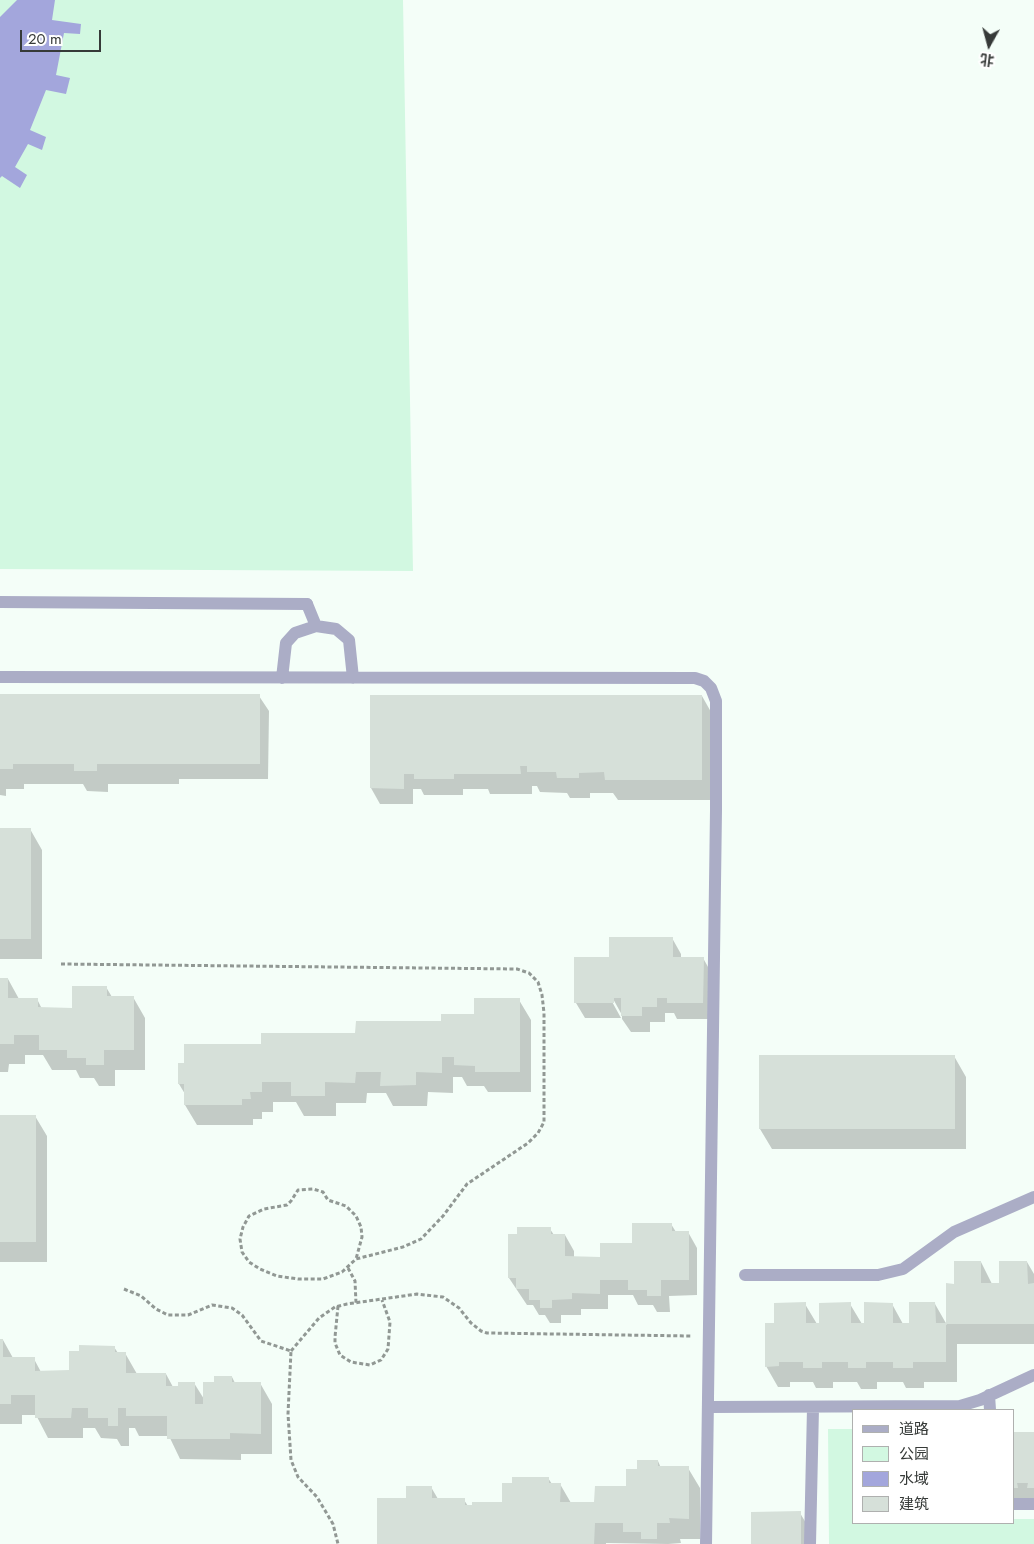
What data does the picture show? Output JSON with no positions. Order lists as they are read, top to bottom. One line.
{"legend":["道路","公园","水域","建筑"],"scale_bar":"20 m","north":"bottom"}
